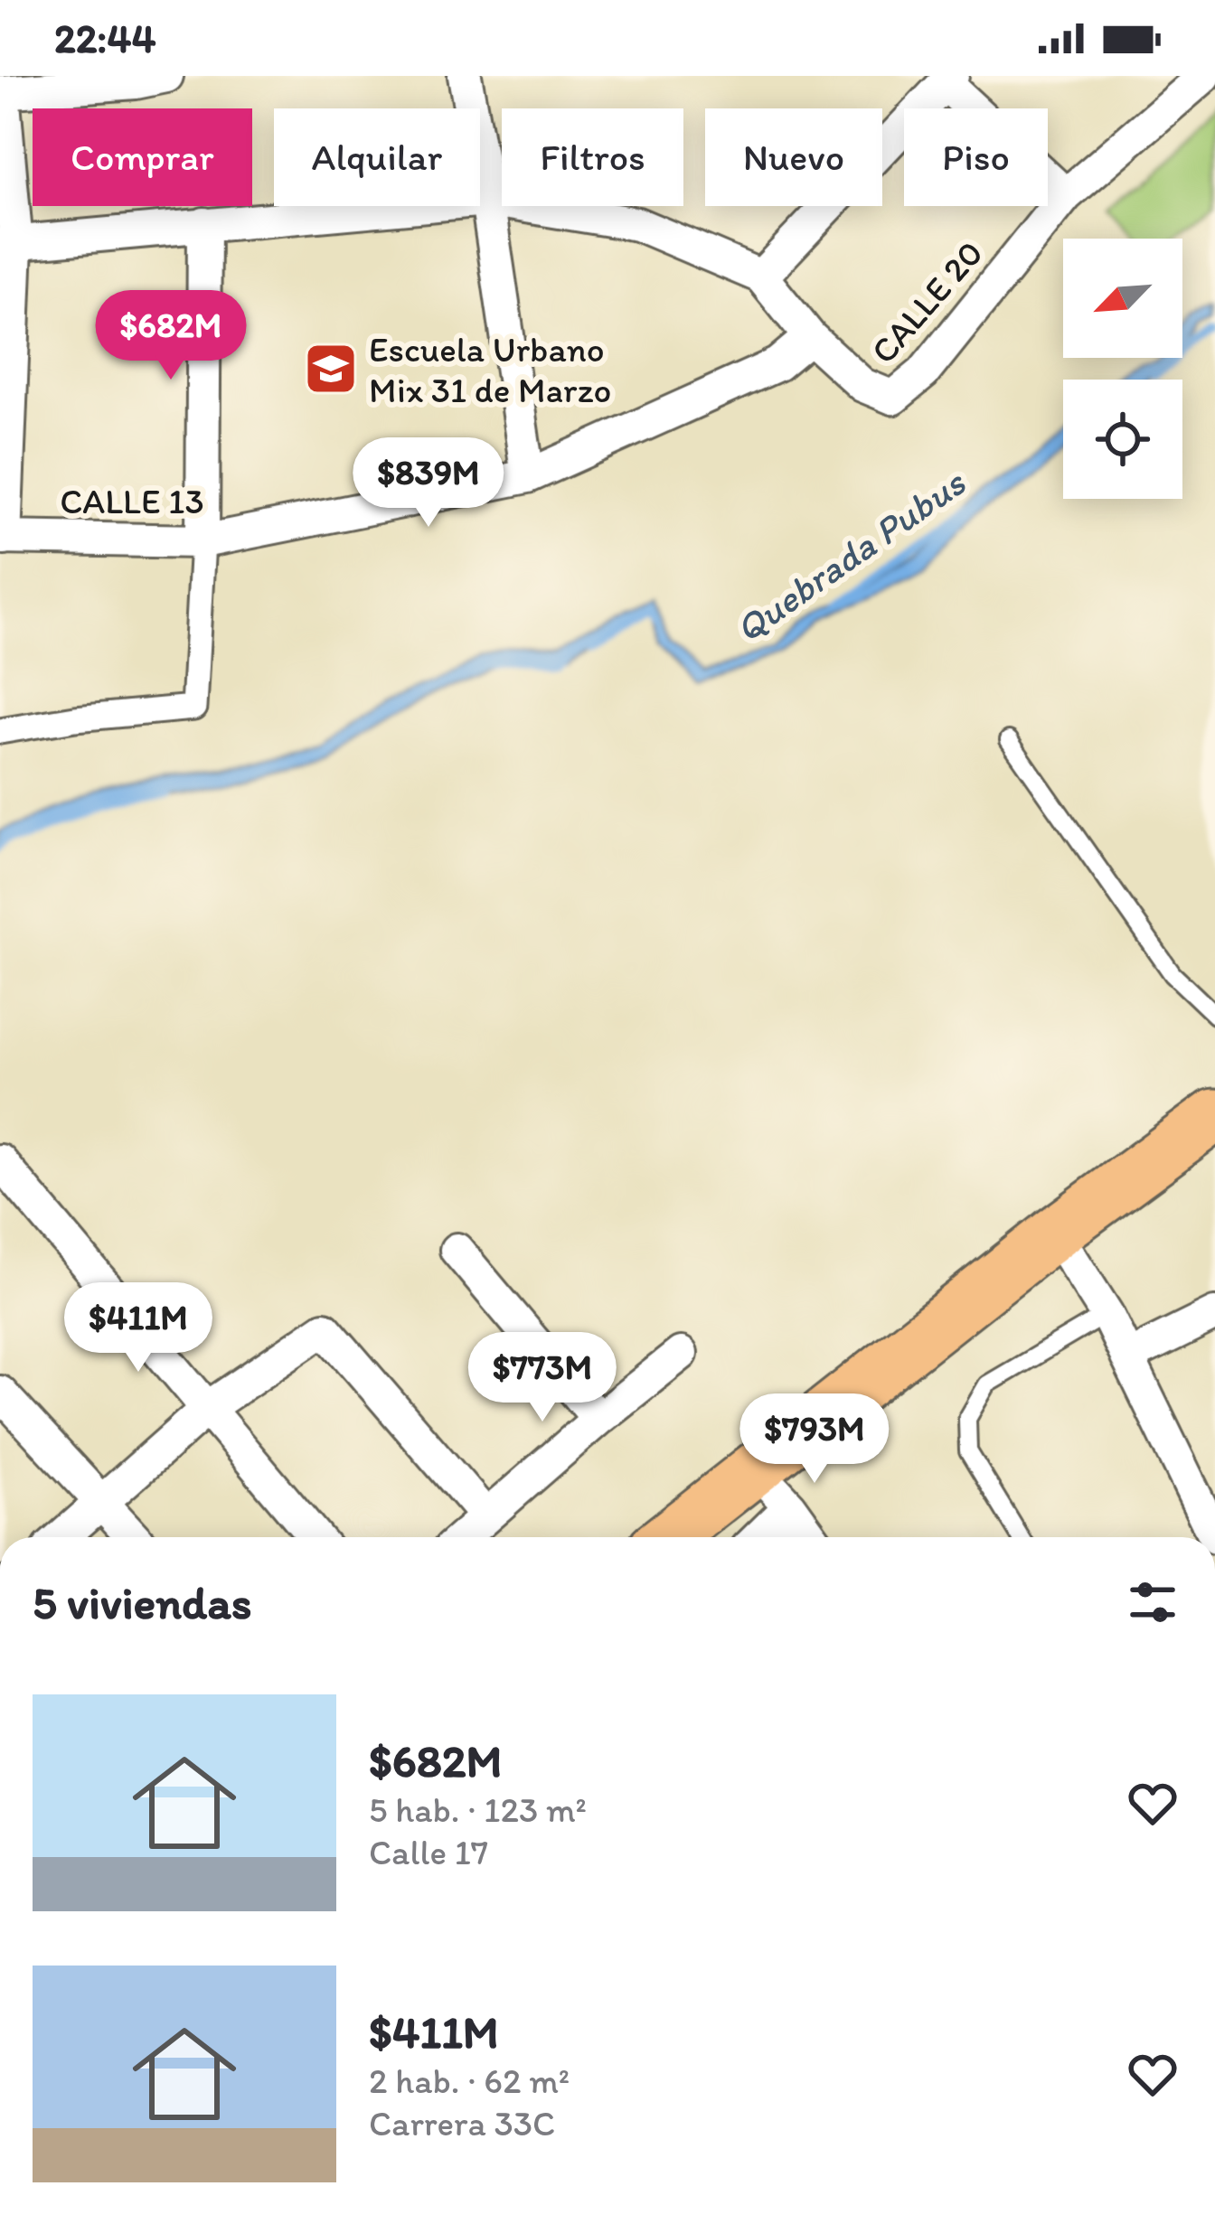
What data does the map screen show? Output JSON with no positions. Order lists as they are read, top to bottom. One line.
{"streets":{"street":["CALLE 20","CALLE 13"]},"crossings":[["CALLE 20","CALLE 13"]],"water":["Quebrada Pubus"],"places":{"school or university":["Escuela Urbano Mix 31 de Marzo"]},"north":"bottom left","page":{"status":"22:44","chip":["Comprar","Alquilar","Filtros","Nuevo","Piso"],"price":["$682M","$839M","$411M","$773M","$793M"],"heading":"5 viviendas","list":[{"name":"$682M","note":"5 hab. · 123 m² · Calle 17"},{"name":"$411M","note":"2 hab. · 62 m² · Carrera 33C"}]}}
